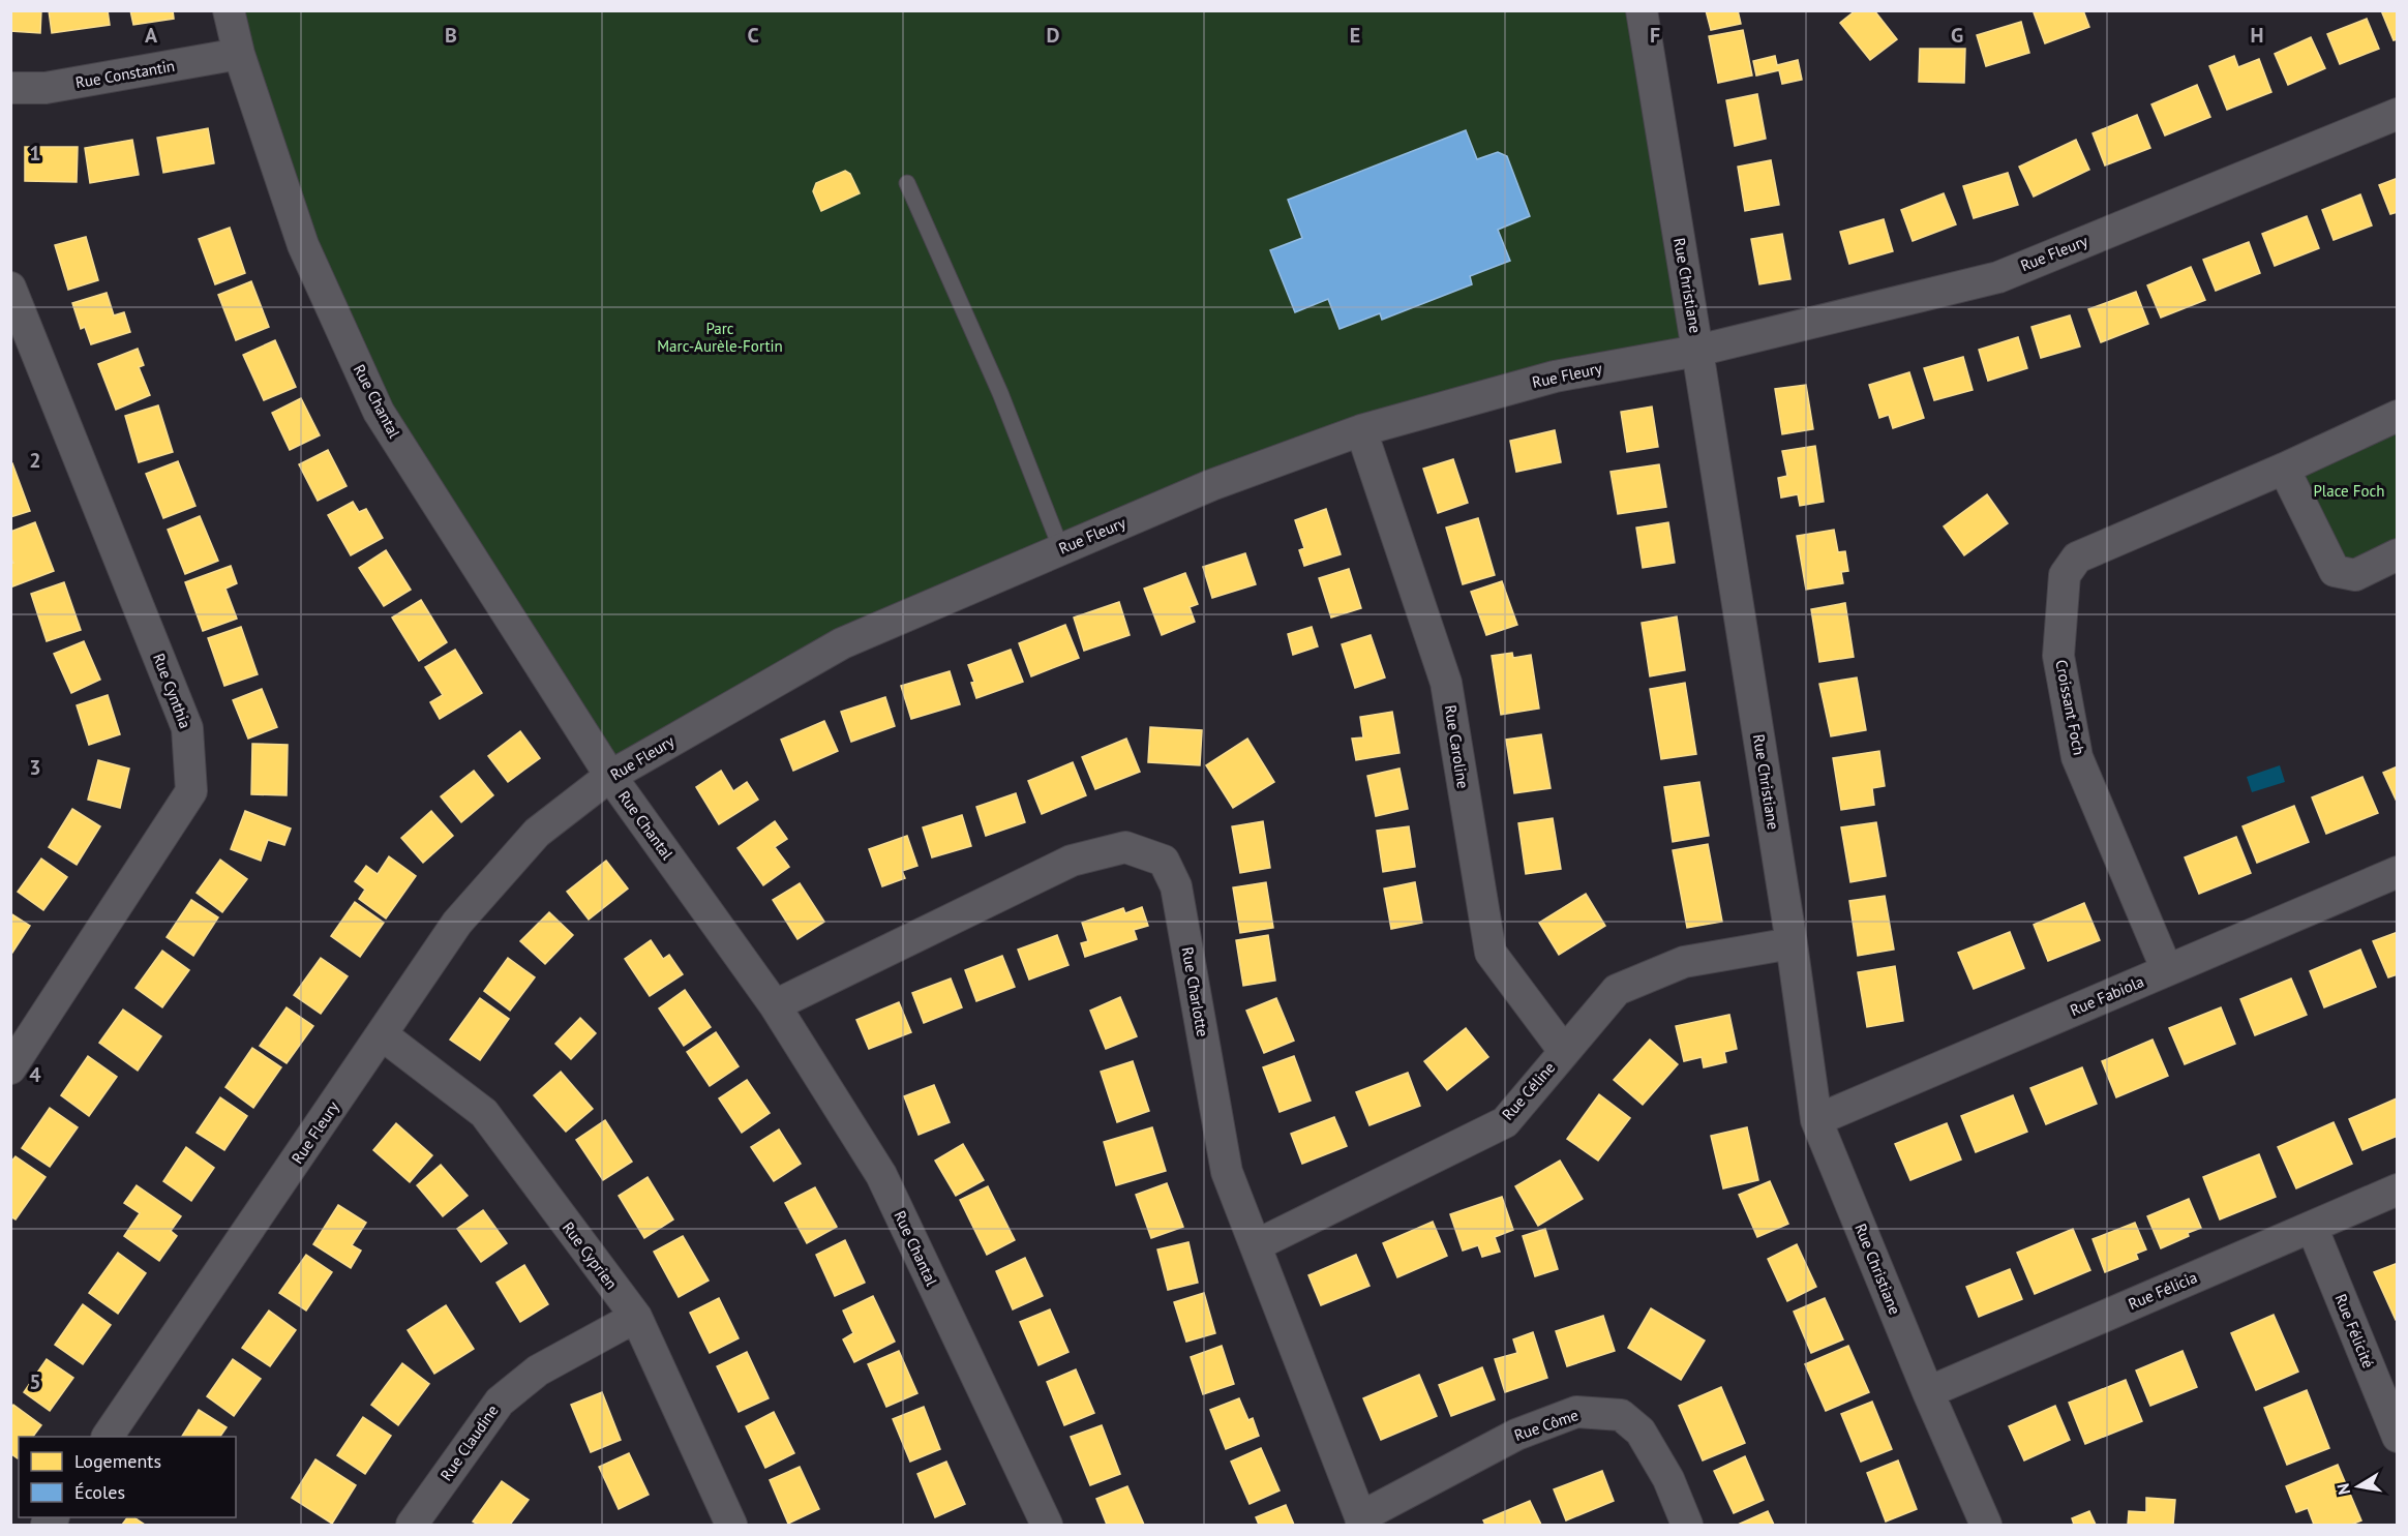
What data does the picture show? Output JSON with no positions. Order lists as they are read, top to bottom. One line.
{"streets":{"street":["Rue Constantin","Rue Fleury","Rue Christiane","Rue Chantal","Rue Cynthia","Croissant Foch","Rue Caroline","Rue Charlotte","Rue Fabiola","Rue Céline","Rue Cyprien","Rue Félicia","Rue Félicité","Rue Côme","Rue Claudine"]},"crossings":[["Rue Constantin","Rue Chantal"],["Rue Fleury","Rue Christiane"],["Rue Fleury","Rue Chantal"],["Rue Fleury","Rue Caroline"],["Rue Fleury","Rue Cyprien"],["Rue Christiane","Rue Fabiola"],["Rue Christiane","Rue Céline"],["Rue Christiane","Rue Félicia"],["Rue Chantal","Rue Charlotte"],["Croissant Foch","Rue Fabiola"],["Rue Caroline","Rue Céline"],["Rue Charlotte","Rue Céline"],["Rue Charlotte","Rue Côme"],["Rue Cyprien","Rue Claudine"],["Rue Félicia","Rue Félicité"]],"parks":["Parc Marc-Aurèle-Fortin","Place Foch"],"legend":["Logements","Écoles"],"north":"left","grid":{"columns":["A","B","C","D","E","F","G","H"],"rows":["1","2","3","4","5"]}}
